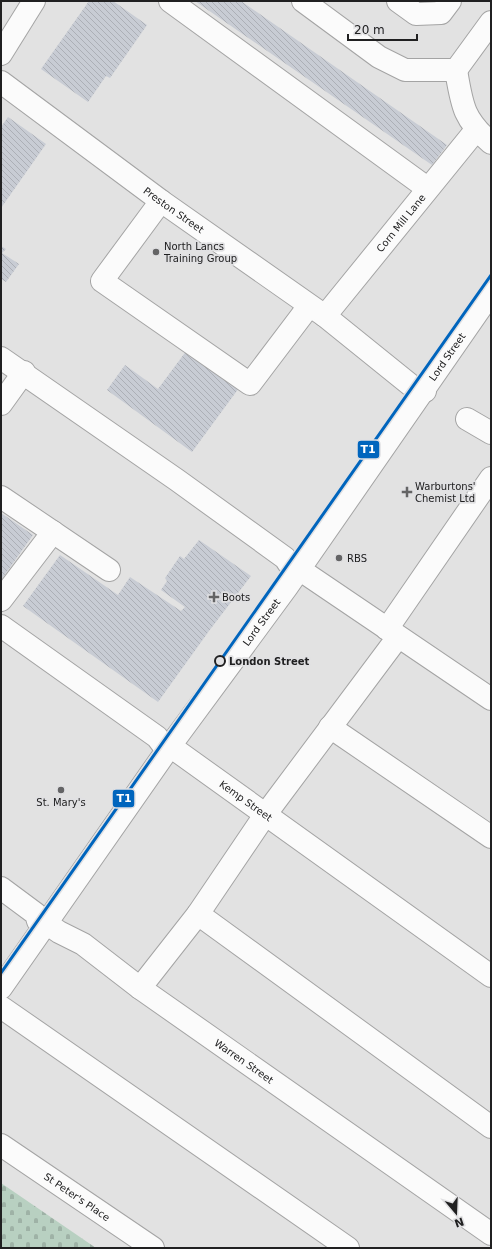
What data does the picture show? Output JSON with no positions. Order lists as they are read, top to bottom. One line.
{"streets":{"main road":["Preston Street","Corn Mill Lane","Lord Street","Kemp Street","Warren Street","St Peter's Place"]},"crossings":[["Preston Street","Corn Mill Lane"],["Preston Street","Lord Street"],["Lord Street","Kemp Street"],["Lord Street","Warren Street"]],"places":{"other":["North Lancs Training Group","RBS","London Street","St. Mary's"],"health":["Warburtons' Chemist Ltd","Boots"]},"lines":["transit line T1"],"scale_bar":"20 m","north":"bottom"}
